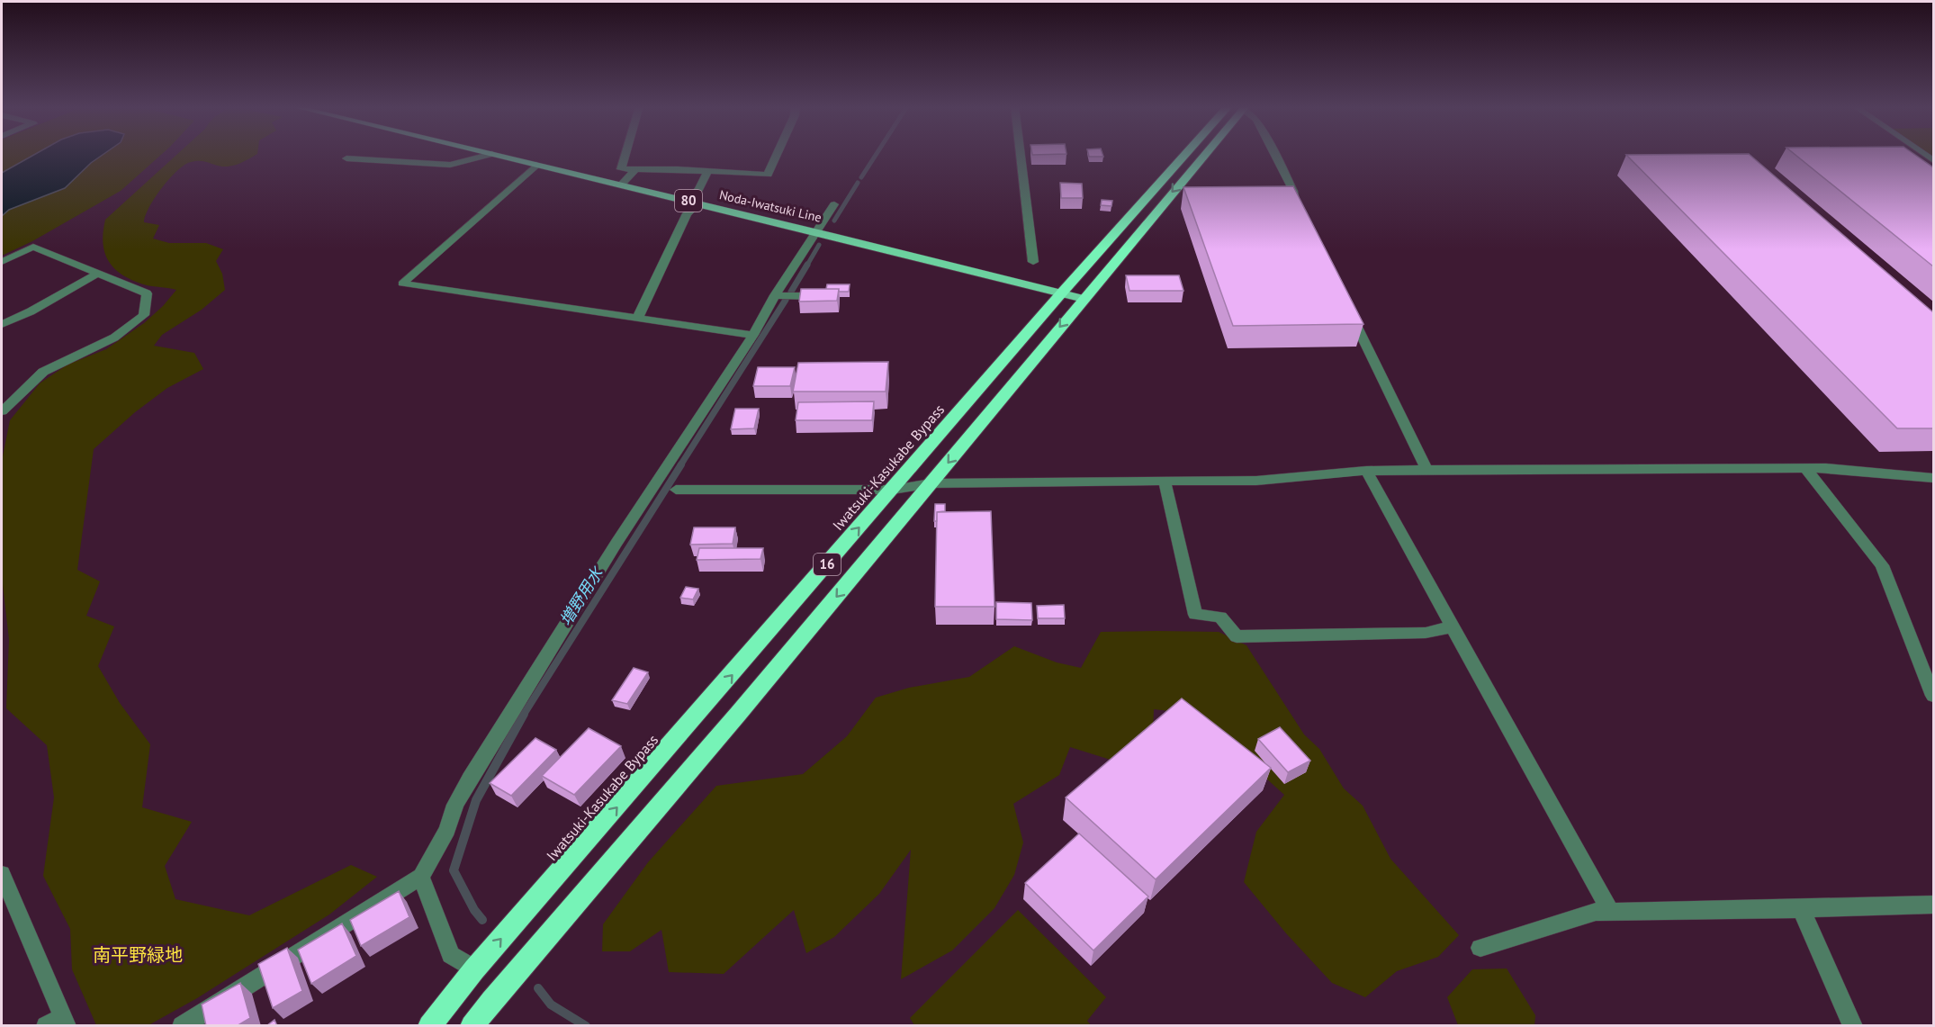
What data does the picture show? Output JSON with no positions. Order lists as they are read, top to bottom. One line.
{"streets":{"highway":["Iwatsuki-Kasukabe Bypass","16"],"main road":["80","Noda-Iwatsuki Line"]},"crossings":[["Noda-Iwatsuki Line","Iwatsuki-Kasukabe Bypass"],["Noda-Iwatsuki Line","16"]],"water":["増野用水"],"parks":["南平野緑地"]}
